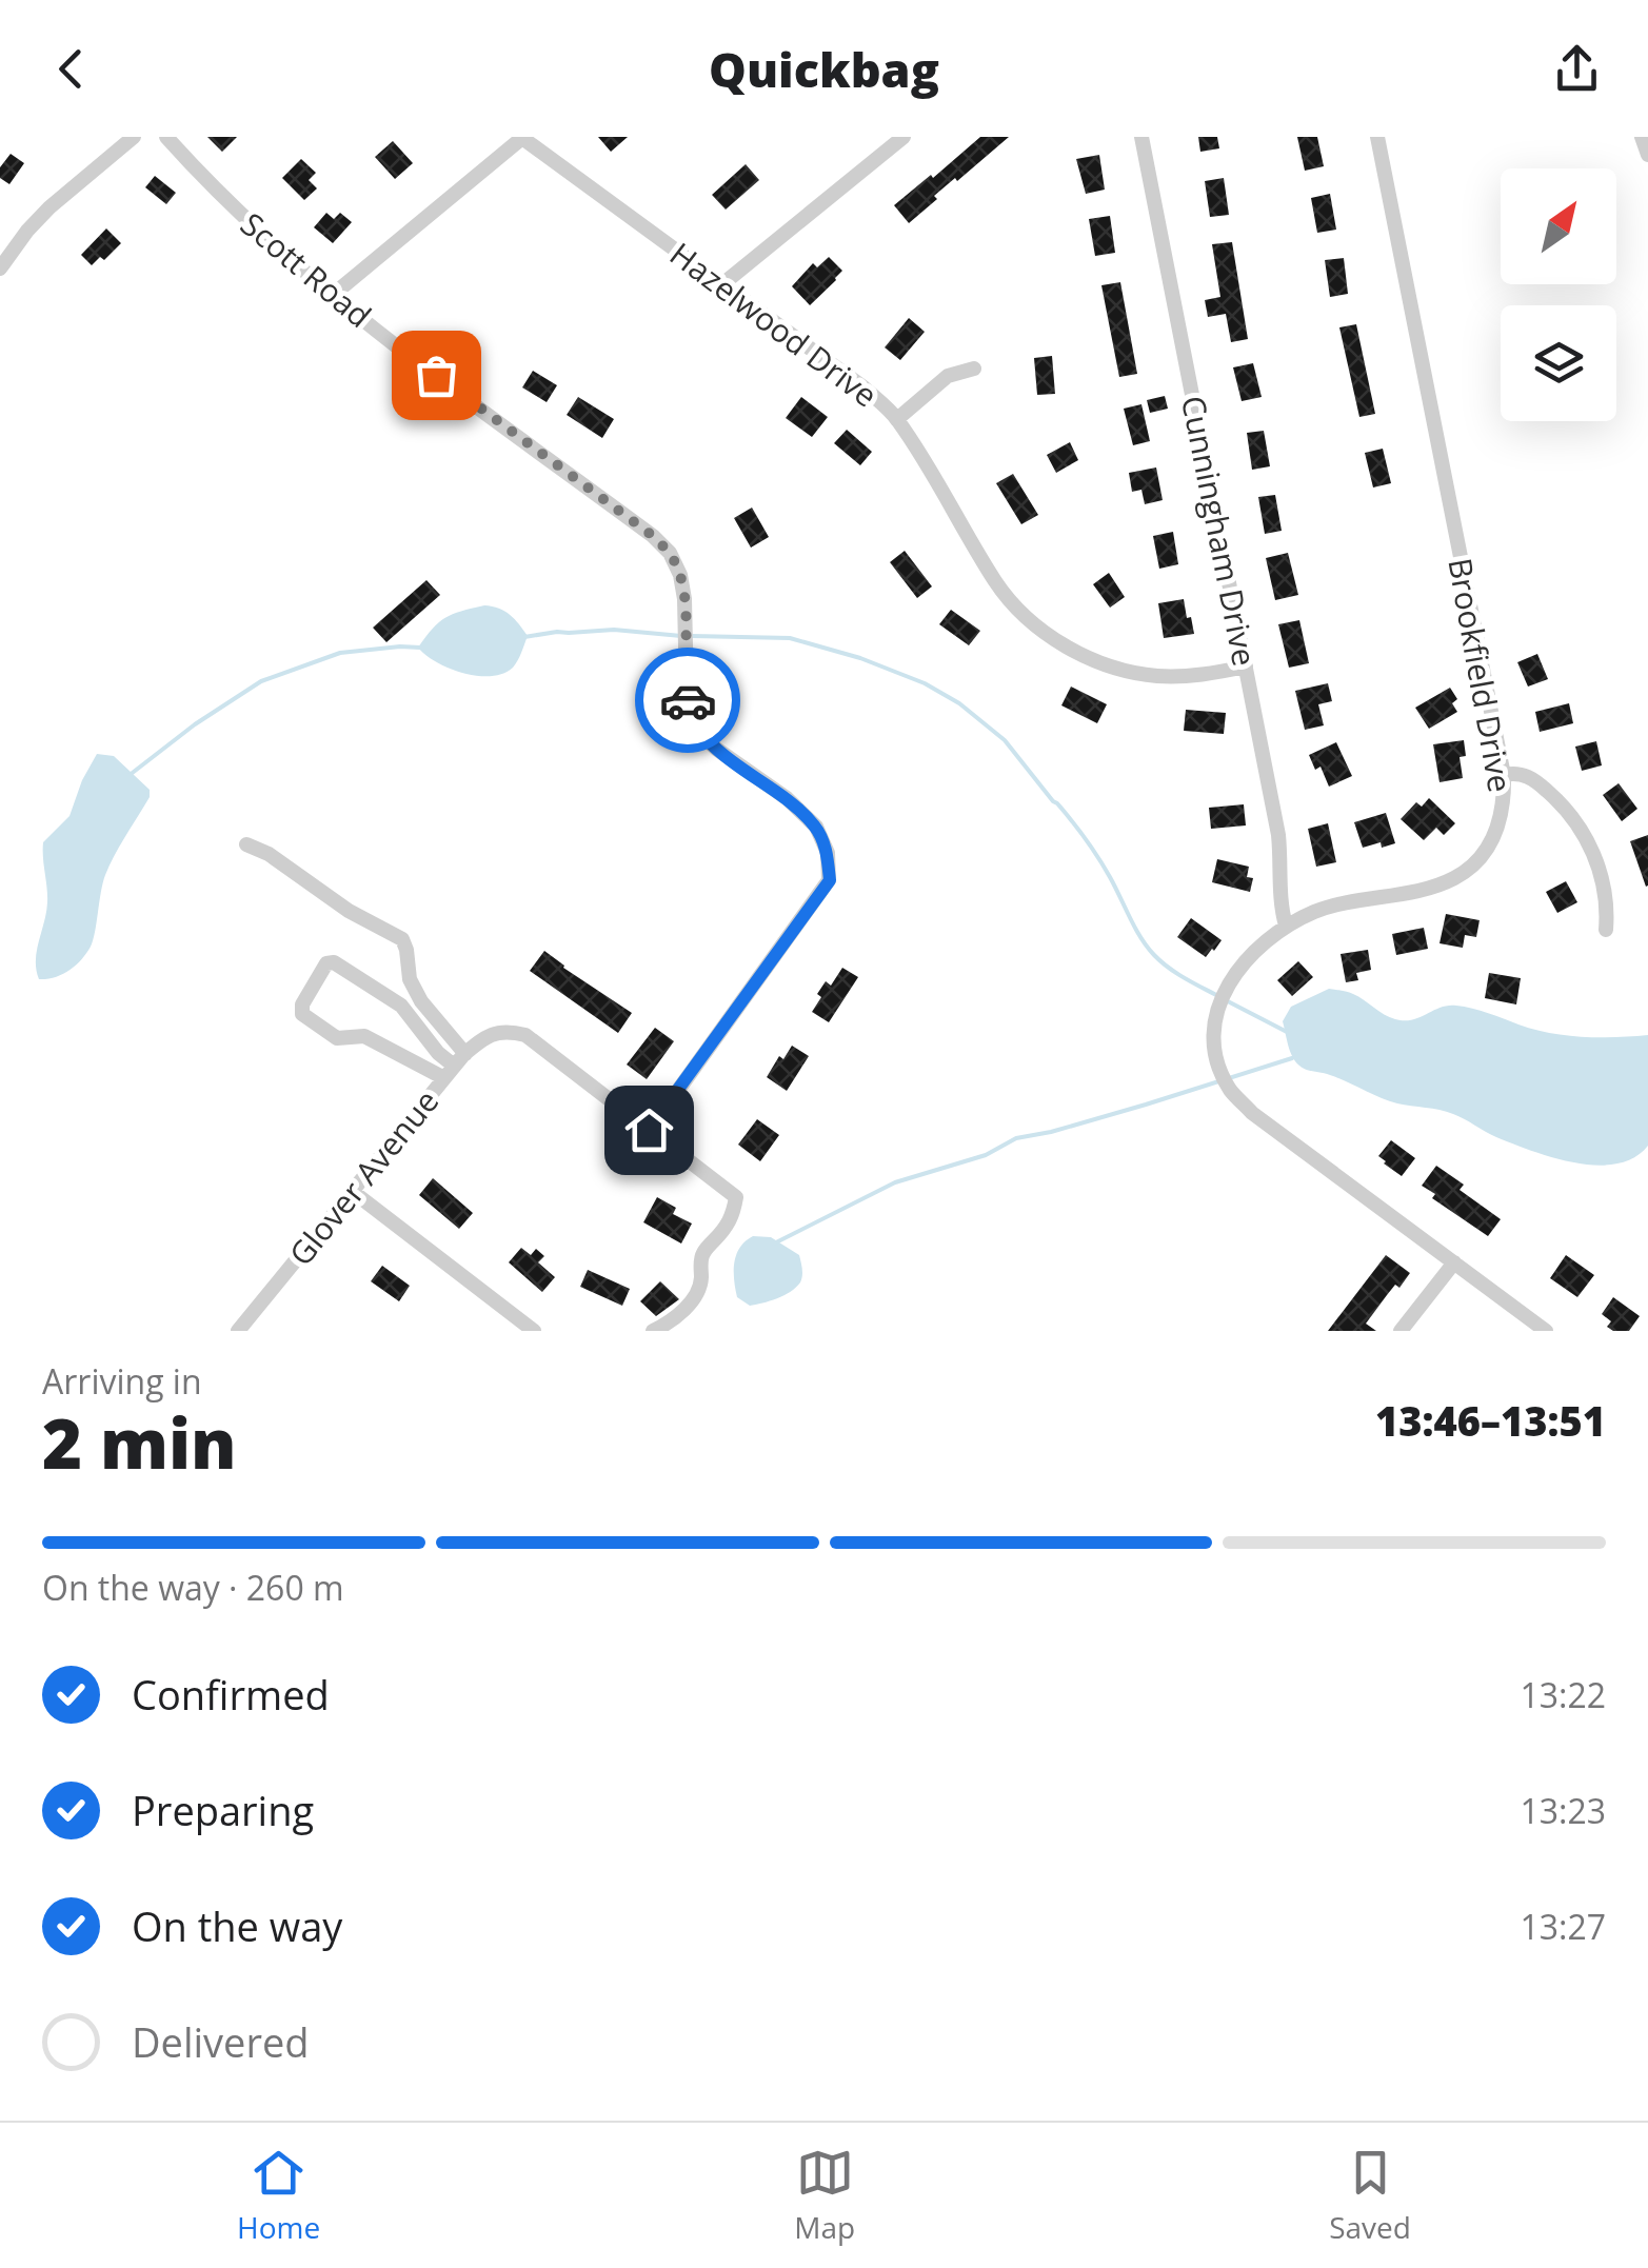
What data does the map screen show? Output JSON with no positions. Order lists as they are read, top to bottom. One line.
{"streets":{"street":["Scott Road","Hazelwood Drive","Cunningham Drive","Brookfield Drive","Glover Avenue"]},"crossings":[["Scott Road","Glover Avenue"],["Hazelwood Drive","Cunningham Drive"],["Cunningham Drive","Brookfield Drive"]],"north":"top right","page":{"header":"Quickbag","heading":["2 min","Arriving in","13:46–13:51"],"bar":"On the way · 260 m","list":[["Confirmed","13:22"],["Preparing","13:23"],["On the way","13:27"],"Delivered"],"tabs":["Home","Map","Saved"]}}
